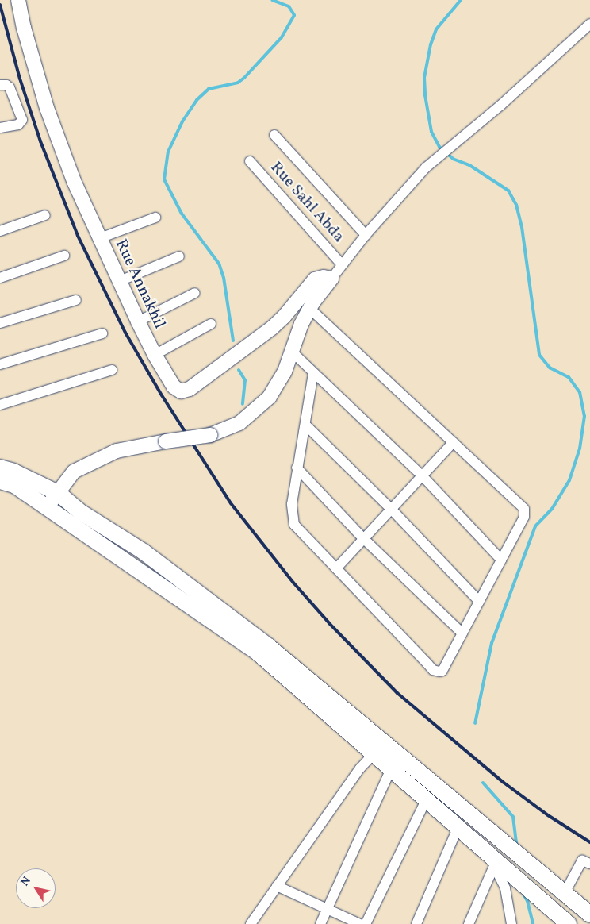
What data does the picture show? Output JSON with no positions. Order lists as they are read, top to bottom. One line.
{"streets":{"street":["Rue Sahl Abda","Rue Annakhil"]},"north":"top left"}
